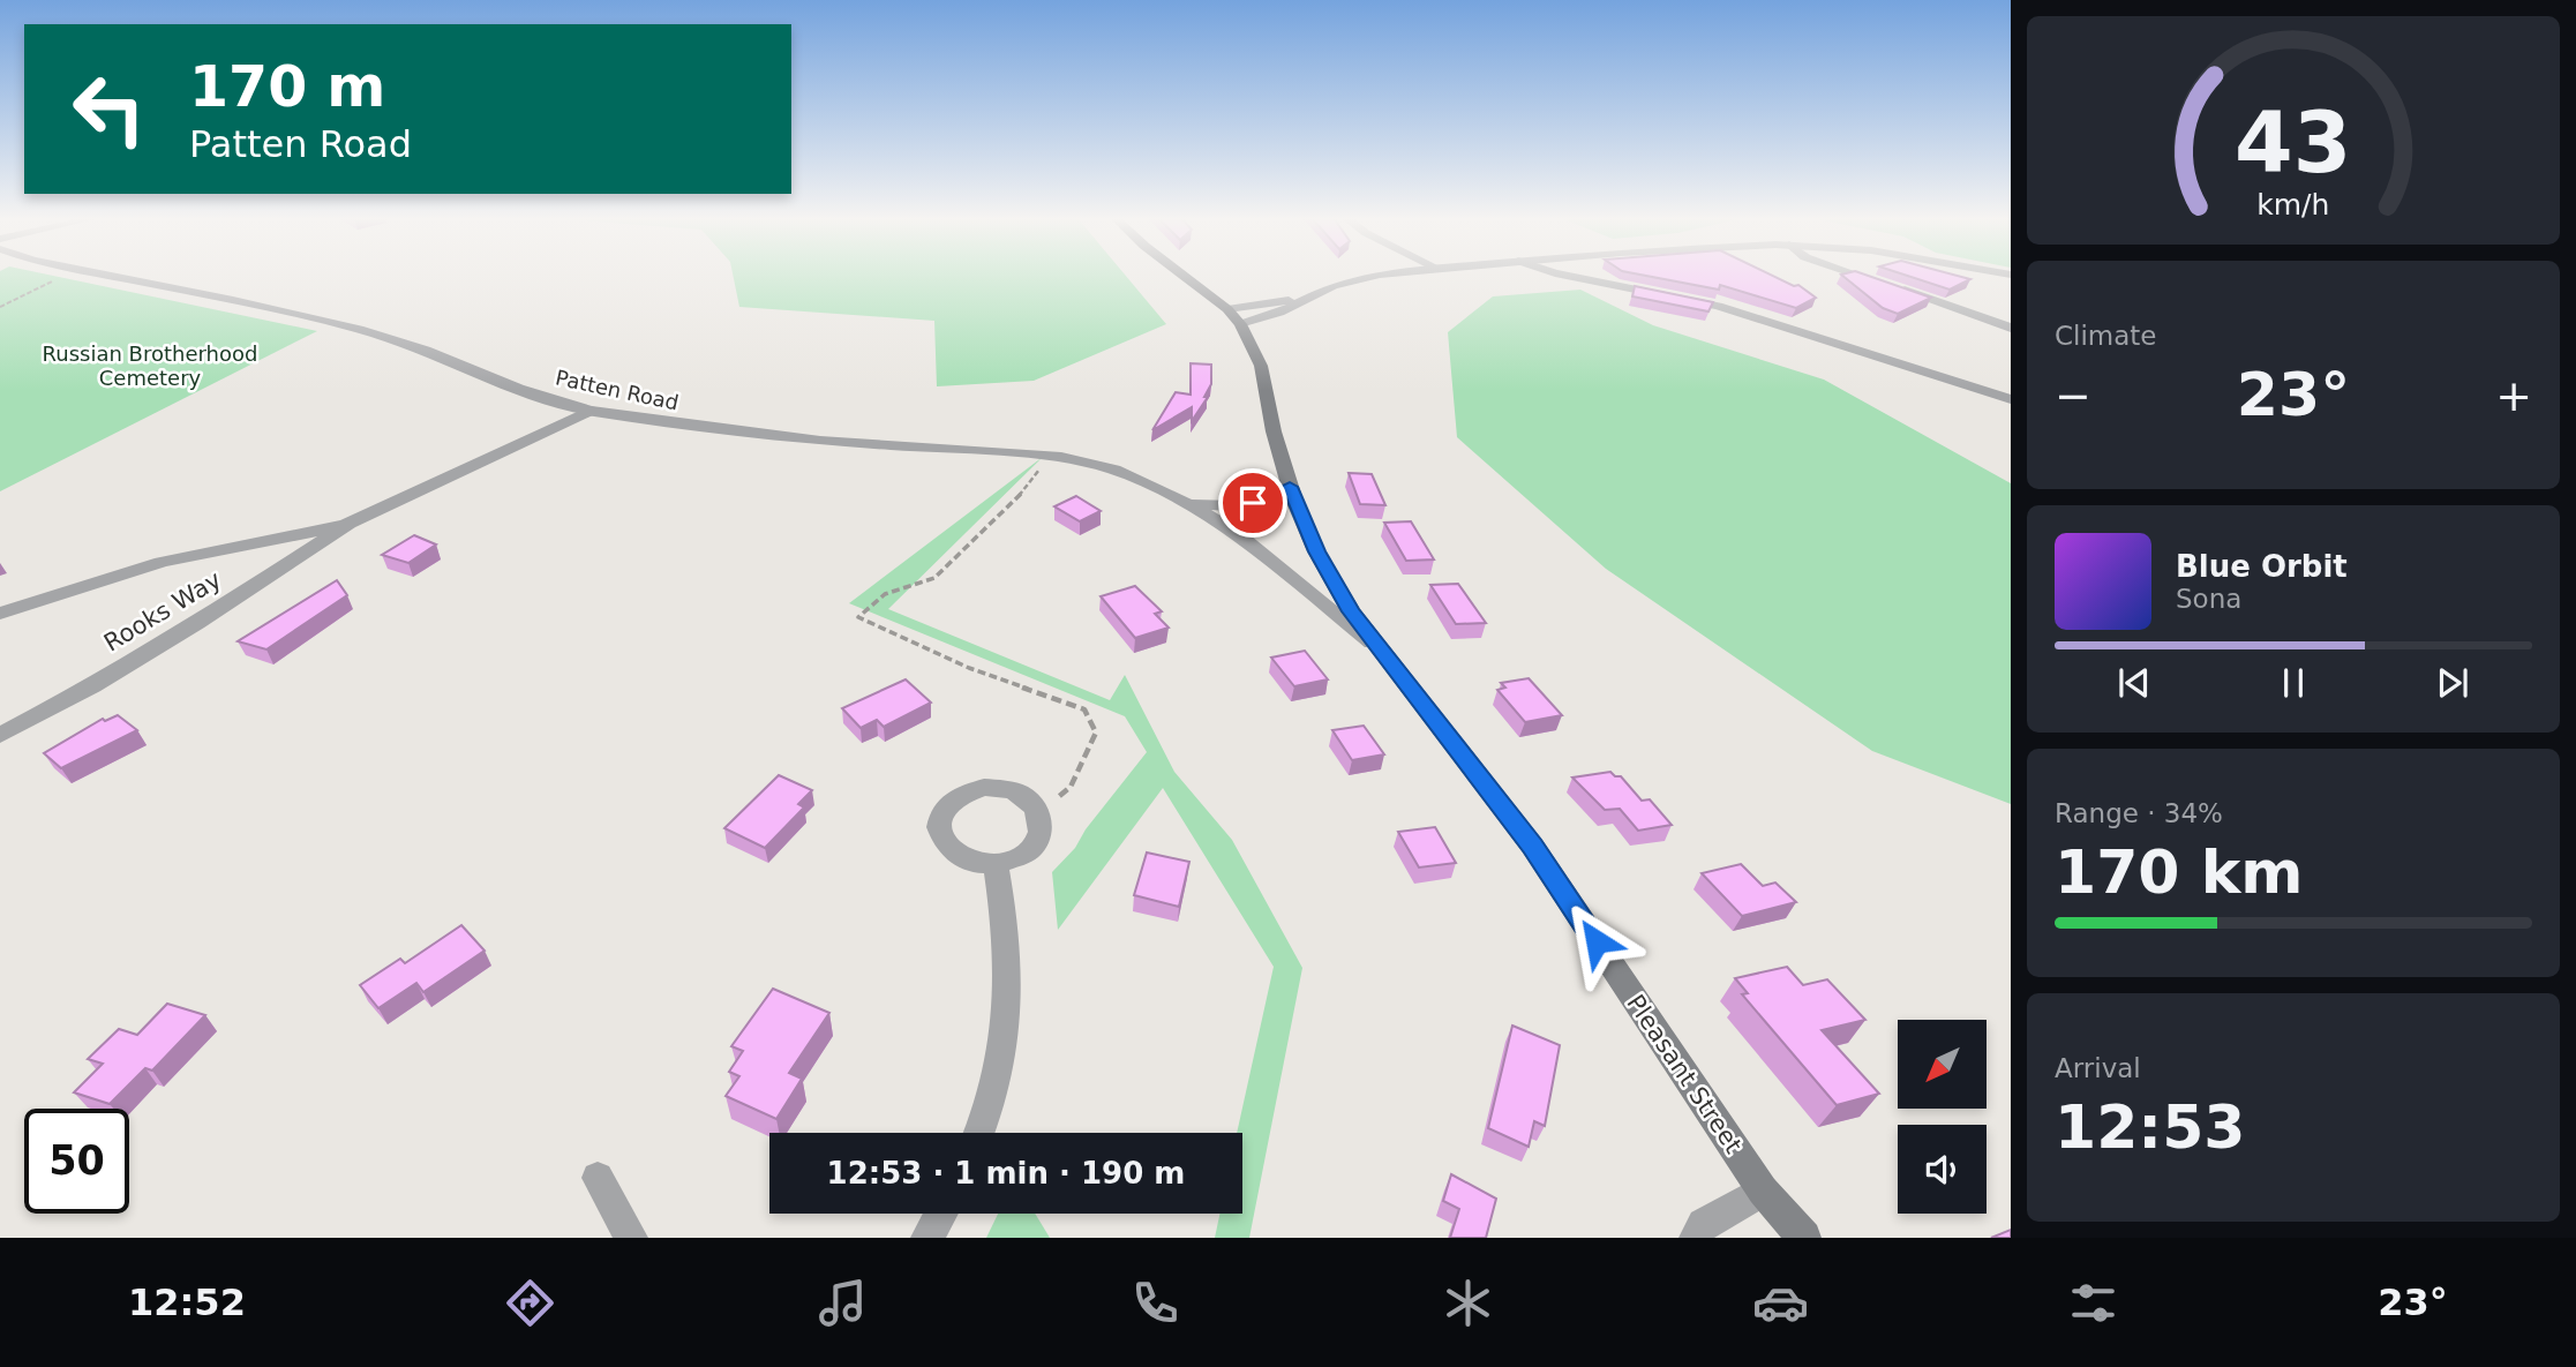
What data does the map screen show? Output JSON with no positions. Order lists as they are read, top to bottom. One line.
{"streets":{"main road":["Pleasant Street"],"street":["Patten Road","Rooks Way"]},"crossings":[["Patten Road","Rooks Way"],["Patten Road","Pleasant Street"]],"parks":["Russian Brotherhood Cemetery"],"north":"bottom left","page":{"turn":["170 m","Patten Road"],"tile":["Climate",["Range · 34%","170 km"],["Arrival","12:53"]],"heat":["−","23°","+"],"song":["Blue Orbit","Sona"],"limit":"50","trip":"12:53 · 1 min · 190 m","tabs":["12:52","23°"],"gauge":["43","km/h"]}}
